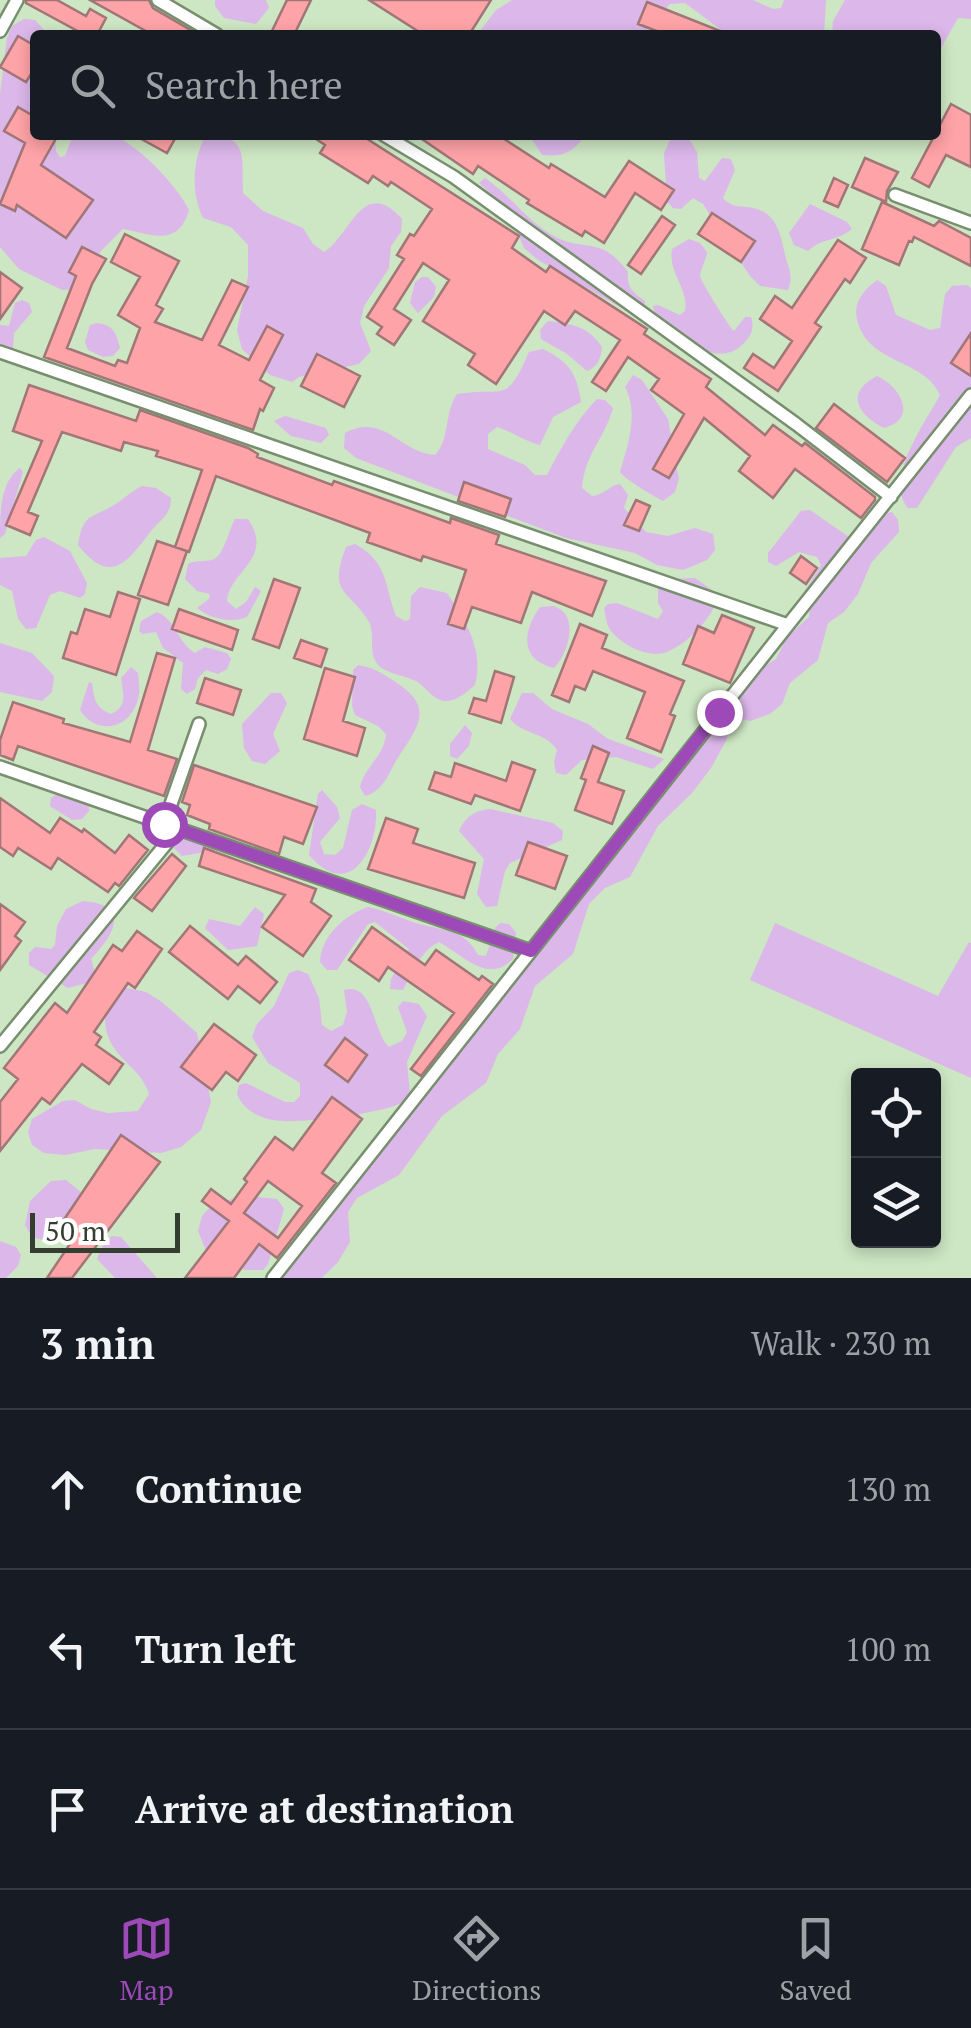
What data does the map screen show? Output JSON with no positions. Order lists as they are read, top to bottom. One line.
{"scale_bar":"50 m","page":{"search":"Search here","scale":"50 m","heading":["3 min","Walk · 230 m"],"list":[["Continue","130 m"],["Turn left","100 m"],"Arrive at destination"],"nav":["Map","Directions","Saved"]}}
